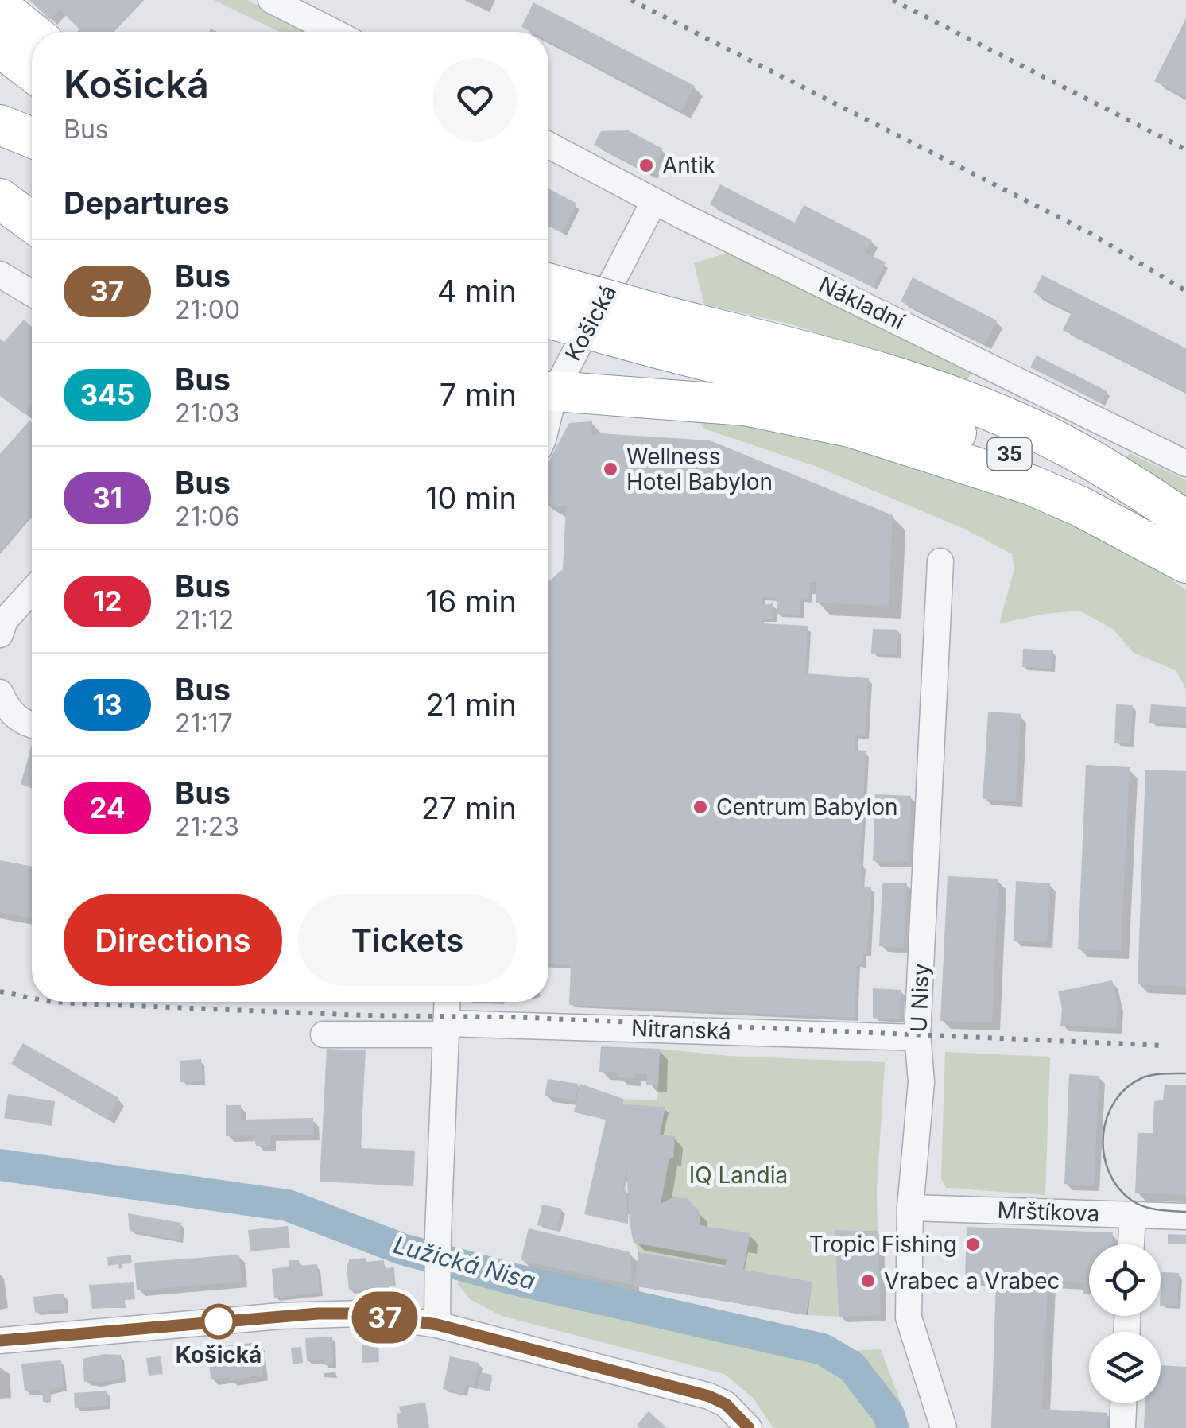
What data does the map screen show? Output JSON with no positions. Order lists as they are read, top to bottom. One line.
{"streets":{"highway":["35"],"street":["Nákladní","Košická","U Nisy","Nitranská","Mrštíkova"]},"crossings":[["Nákladní","Košická"],["U Nisy","Nitranská"],["U Nisy","Mrštíkova"]],"water":["Lužická Nisa"],"parks":["IQ Landia"],"places":["Antik","Wellness Hotel Babylon","Centrum Babylon","Tropic Fishing","Vrabec a Vrabec","Košická"],"lines":["bus line 37"],"page":{"on_map":"37","heading":[["Košická","Bus"],"Departures"],"list":[{"mark":"37","name":"Bus","note":"21:00","value":"4 min"},{"mark":"345","name":"Bus","note":"21:03","value":"7 min"},{"mark":"31","name":"Bus","note":"21:06","value":"10 min"},{"mark":"12","name":"Bus","note":"21:12","value":"16 min"},{"mark":"13","name":"Bus","note":"21:17","value":"21 min"},{"mark":"24","name":"Bus","note":"21:23","value":"27 min"}],"buttons":["Directions","Tickets"]}}
